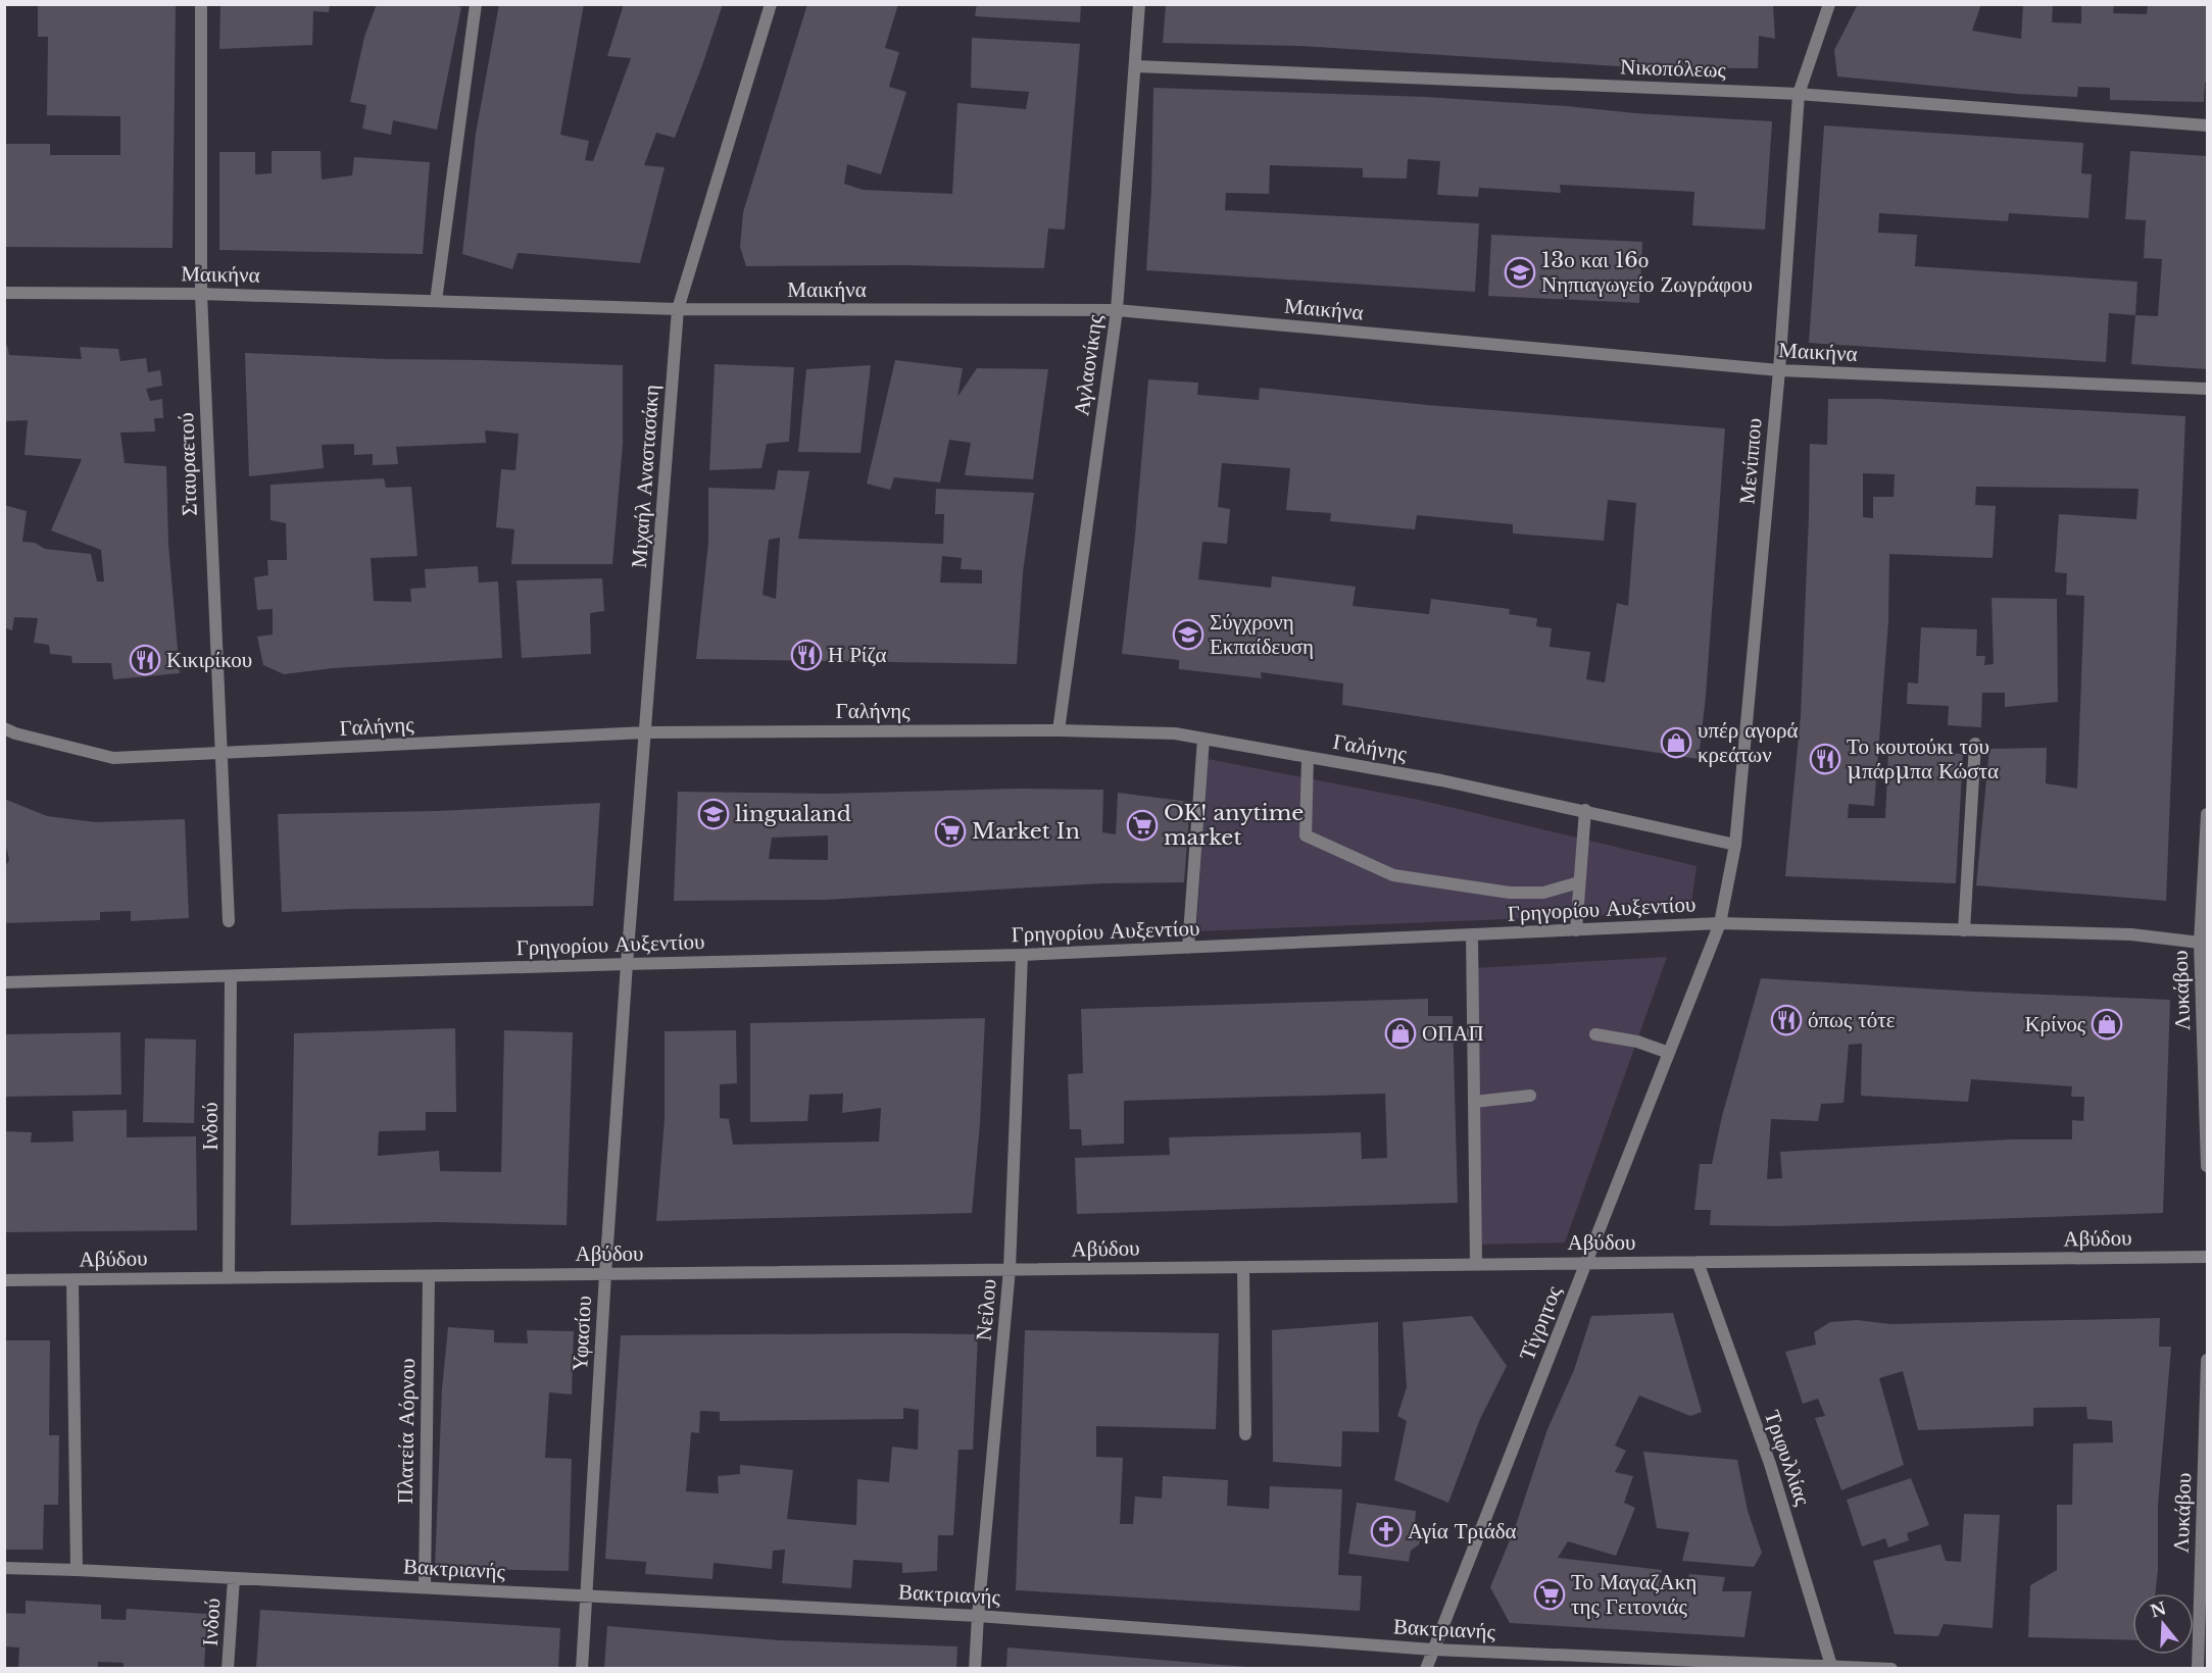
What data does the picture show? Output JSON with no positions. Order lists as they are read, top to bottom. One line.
{"streets":{"street":["Νικοπόλεως","Μαικήνα","Αγλαονίκης","Μενίππου","Σταυραετού","Μιχαήλ Αναστασάκη","Γαλήνης","Γρηγορίου Αυξεντίου","Λυκάβου","Ινδού","Αβύδου","Νείλου","Τίγρητος","Υφασίου","Πλατεία Αόρνου","Τριφυλλίας","Βακτριανής"]},"crossings":[["Νικοπόλεως","Αγλαονίκης"],["Νικοπόλεως","Μενίππου"],["Μαικήνα","Αγλαονίκης"],["Μαικήνα","Μενίππου"],["Μαικήνα","Σταυραετού"],["Μαικήνα","Μιχαήλ Αναστασάκη"],["Αγλαονίκης","Γαλήνης"],["Μενίππου","Γαλήνης"],["Μενίππου","Γρηγορίου Αυξεντίου"],["Μενίππου","Τίγρητος"],["Σταυραετού","Γαλήνης"],["Μιχαήλ Αναστασάκη","Γαλήνης"],["Μιχαήλ Αναστασάκη","Γρηγορίου Αυξεντίου"],["Μιχαήλ Αναστασάκη","Υφασίου"],["Γρηγορίου Αυξεντίου","Λυκάβου"],["Γρηγορίου Αυξεντίου","Ινδού"],["Γρηγορίου Αυξεντίου","Νείλου"],["Γρηγορίου Αυξεντίου","Τίγρητος"],["Γρηγορίου Αυξεντίου","Υφασίου"],["Ινδού","Αβύδου"],["Ινδού","Βακτριανής"],["Αβύδου","Νείλου"],["Αβύδου","Τίγρητος"],["Αβύδου","Υφασίου"],["Αβύδου","Πλατεία Αόρνου"],["Αβύδου","Τριφυλλίας"],["Νείλου","Βακτριανής"],["Τίγρητος","Βακτριανής"],["Υφασίου","Βακτριανής"],["Πλατεία Αόρνου","Βακτριανής"],["Τριφυλλίας","Βακτριανής"]],"places":{"school or university":["13ο και 16ο Νηπιαγωγείο Ζωγράφου","Σύγχρονη Εκπαίδευση","lingualand"],"restaurant":["Η Ρίζα","Κικιρίκου","Το κουτούκι του μπάρμπα Κώστα","όπως τότε"],"shop":["υπέρ αγορά κρεάτων","Κρίνος","ΟΠΑΠ"],"supermarket":["OK! anytime market","Market In","Το ΜαγαζΑκη της Γειτονιάς"],"church":["Αγία Τριάδα"]},"north":"top"}
